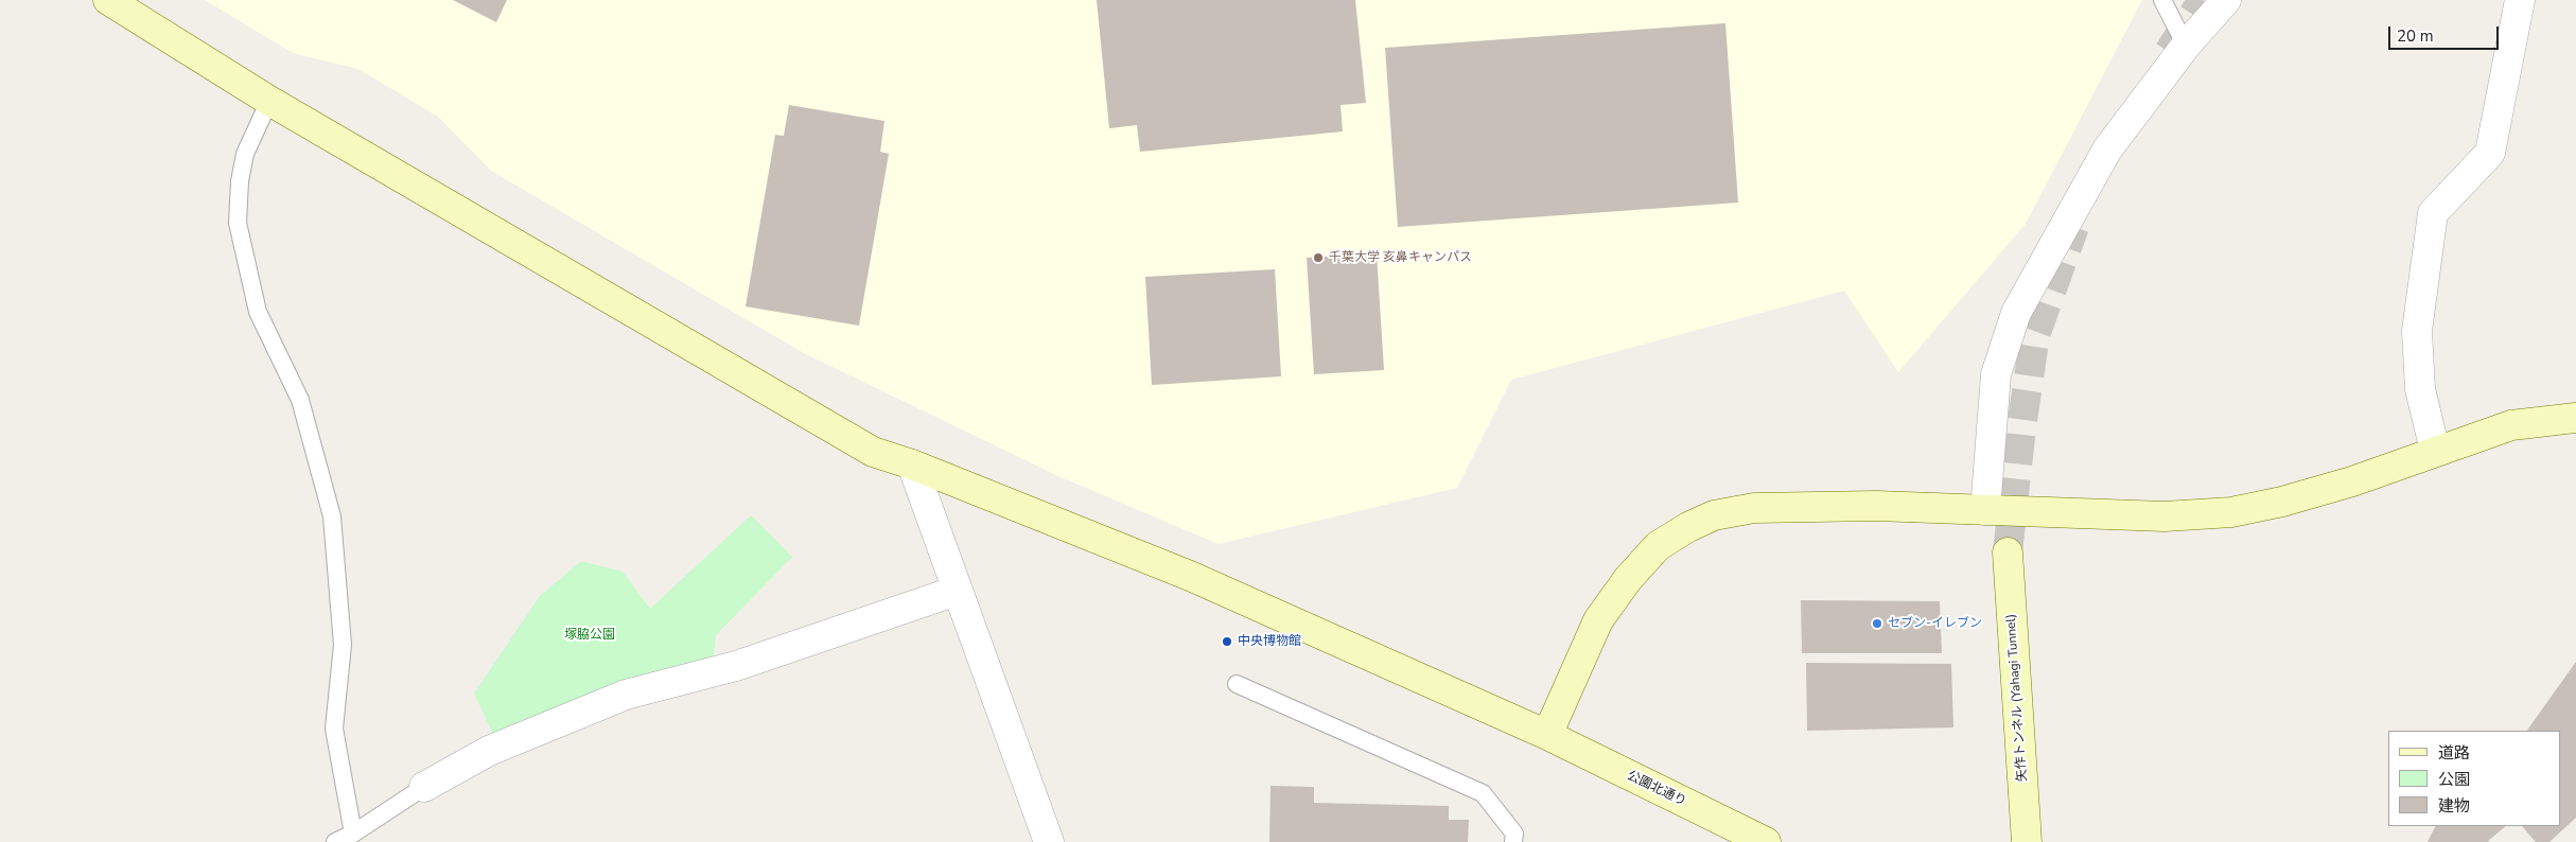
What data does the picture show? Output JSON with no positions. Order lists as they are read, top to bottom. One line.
{"streets":{"street":["矢作トンネル (Yahagi Tunnel)","公園北通り"]},"parks":["塚脇公園"],"places":["千葉大学 亥鼻キャンパス","セブン-イレブン","中央博物館"],"legend":["道路","公園","建物"],"scale_bar":"20 m"}
